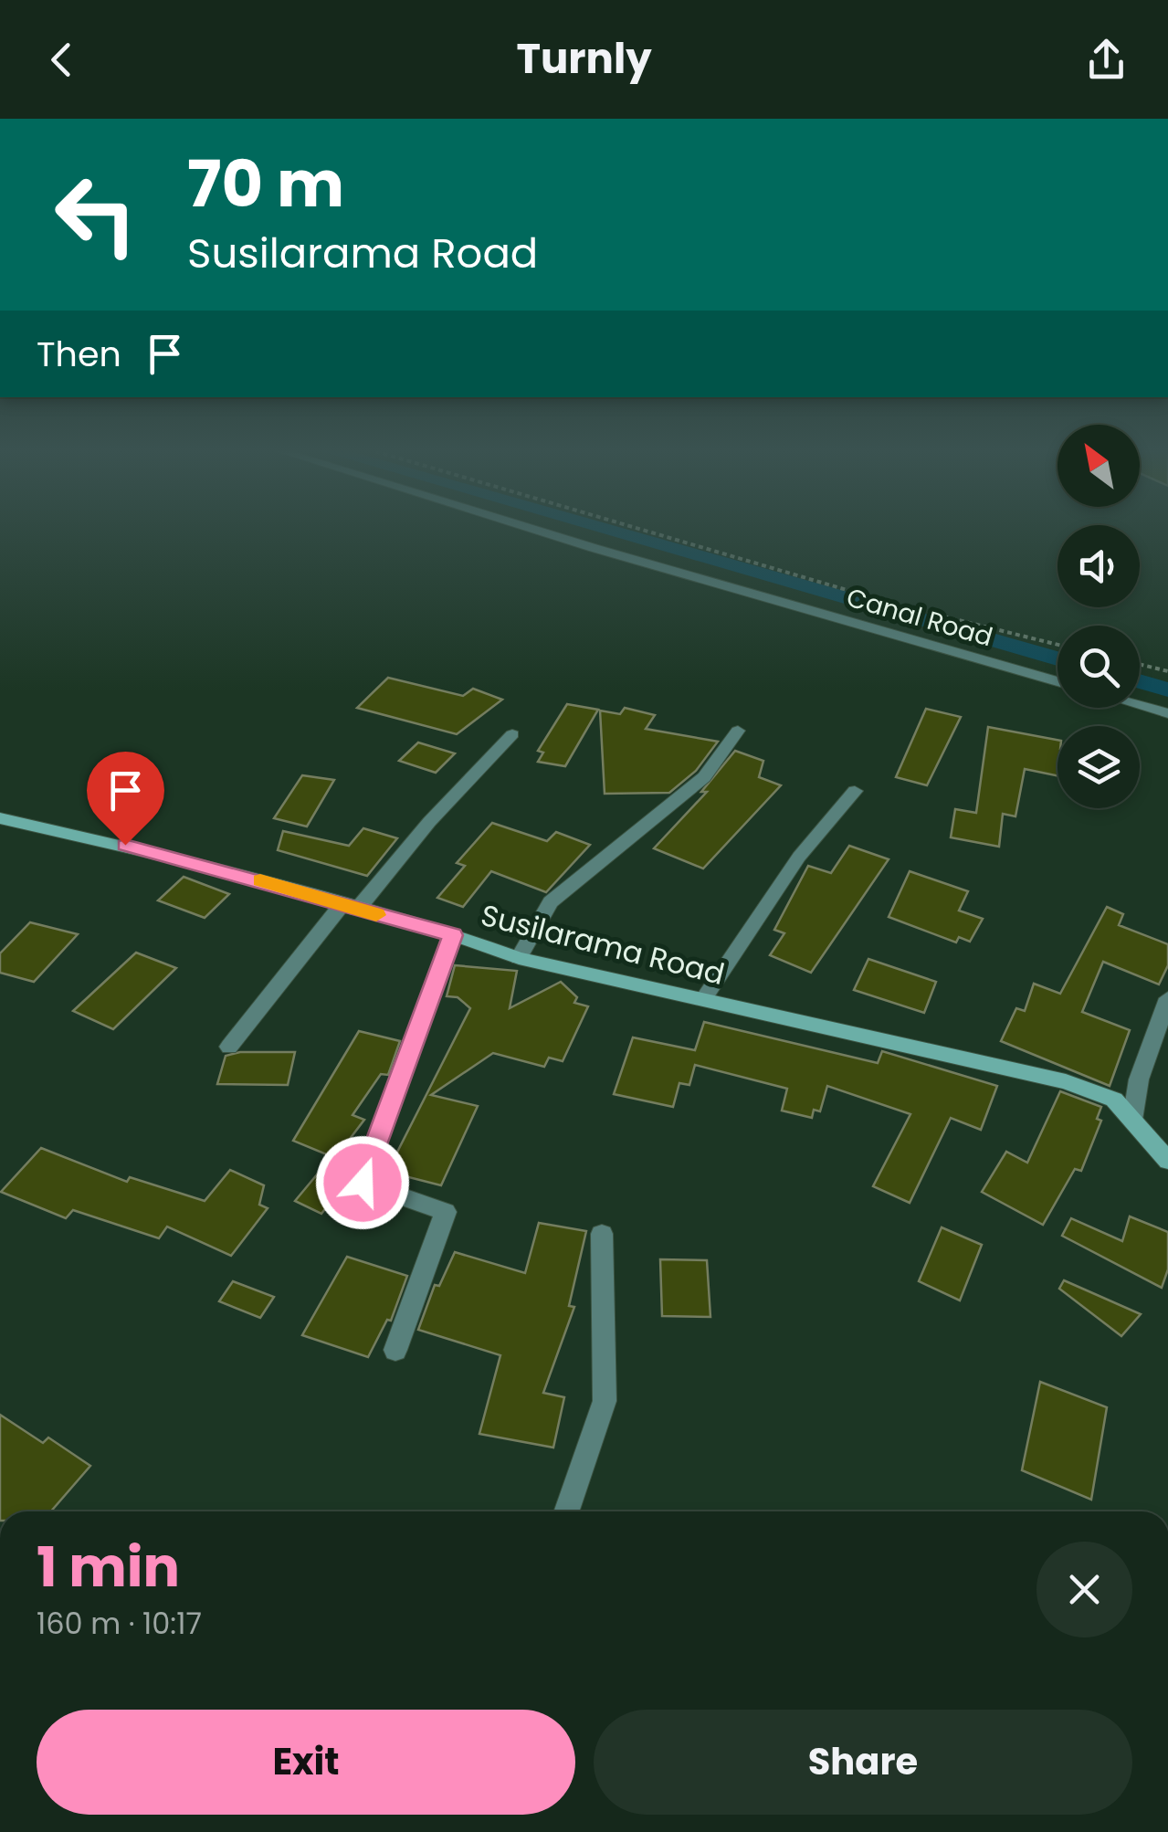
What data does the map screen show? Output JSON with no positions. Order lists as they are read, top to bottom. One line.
{"streets":{"street":["Canal Road","Susilarama Road"]},"north":"top left","page":{"header":"Turnly","turn":["70 m","Susilarama Road"],"then":"Then","heading":["1 min","160 m · 10:17"],"buttons":["Exit","Share"]}}
